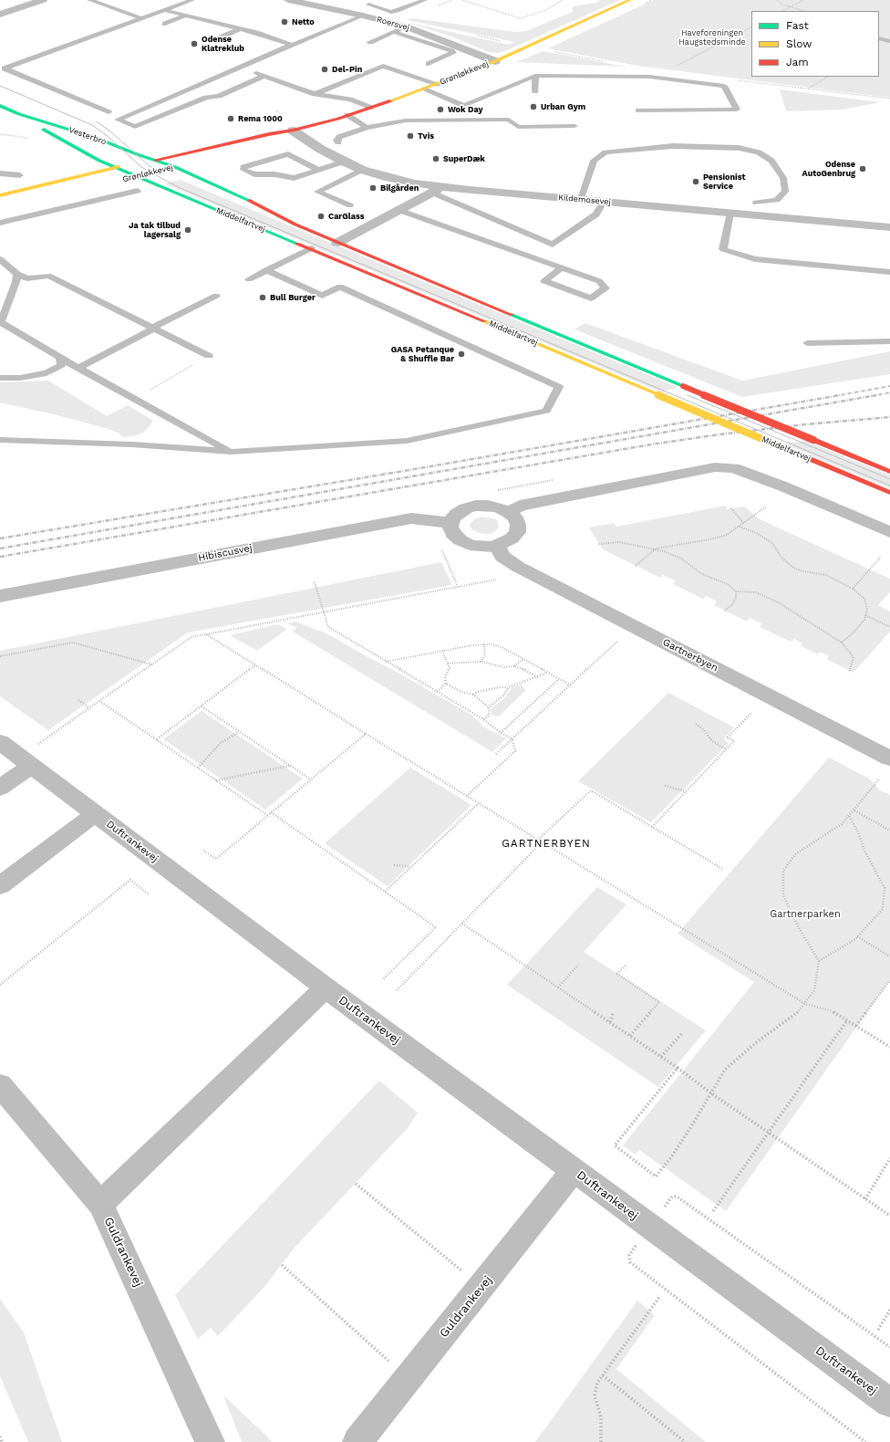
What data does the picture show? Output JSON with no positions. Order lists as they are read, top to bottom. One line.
{"streets":{"street":["Roersvej","Grønløkkevej","Vesterbro","Kildemosevej","Middelfartvej","Hibiscusvej","Gartnerbyen","Duftrankevej","Guldrankevej"]},"crossings":[["Roersvej","Grønløkkevej"],["Grønløkkevej","Vesterbro"],["Grønløkkevej","Kildemosevej"],["Grønløkkevej","Middelfartvej"],["Vesterbro","Middelfartvej"],["Hibiscusvej","Gartnerbyen"],["Duftrankevej","Guldrankevej"]],"districts":["GARTNERBYEN"],"parks":["Haveforeningen Haugstedsminde","Gartnerparken"],"places":["Netto","Odense Klatreklub","Del-Pin","Urban Gym","Wok Day","Rema 1000","Tvis","SuperDæk","Odense AutoGenbrug","Pensionist Service","Bilgården","CarGlass","Ja tak tilbud lagersalg","Bull Burger","GASA Petanque & Shuffle Bar"],"legend":["Fast","Slow","Jam"]}
